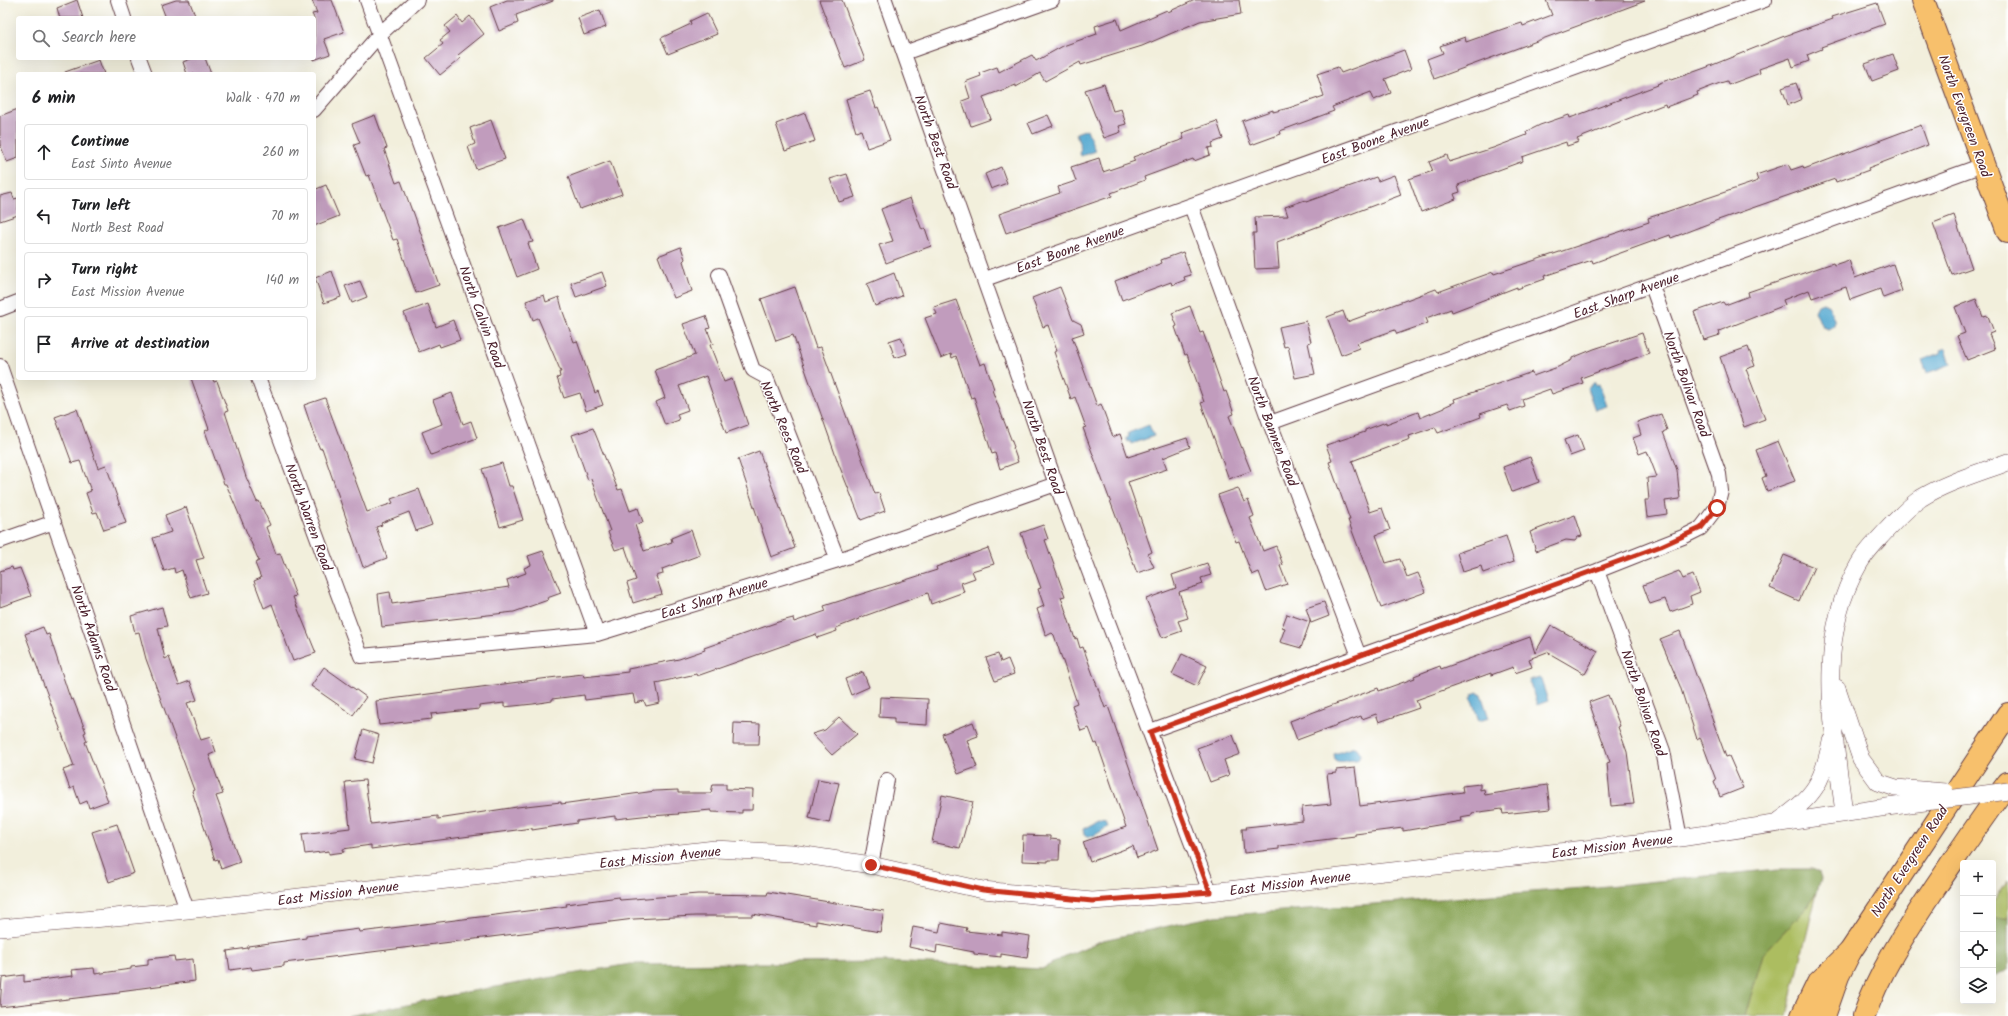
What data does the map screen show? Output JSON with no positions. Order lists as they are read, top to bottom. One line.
{"streets":{"main road":["North Evergreen Road"],"street":["East Boone Avenue","North Best Road","East Sharp Avenue","North Calvin Road","North Bolivar Road","North Rees Road","North Bannen Road","North Warren Road","North Adams Road","East Mission Avenue"]},"crossings":[["North Evergreen Road","East Sharp Avenue"],["East Boone Avenue","North Best Road"],["East Boone Avenue","North Bannen Road"],["North Best Road","East Sharp Avenue"],["North Best Road","East Mission Avenue"],["East Sharp Avenue","North Calvin Road"],["East Sharp Avenue","North Bolivar Road"],["East Sharp Avenue","North Rees Road"],["East Sharp Avenue","North Bannen Road"],["East Sharp Avenue","North Warren Road"],["North Bolivar Road","East Mission Avenue"],["North Adams Road","East Mission Avenue"]],"page":{"search":"Search here","heading":["6 min","Walk · 470 m"],"list":[["Continue","East Sinto Avenue","260 m"],["Turn left","North Best Road","70 m"],["Turn right","East Mission Avenue","140 m"],"Arrive at destination"],"map_buttons":["+","−"]}}
